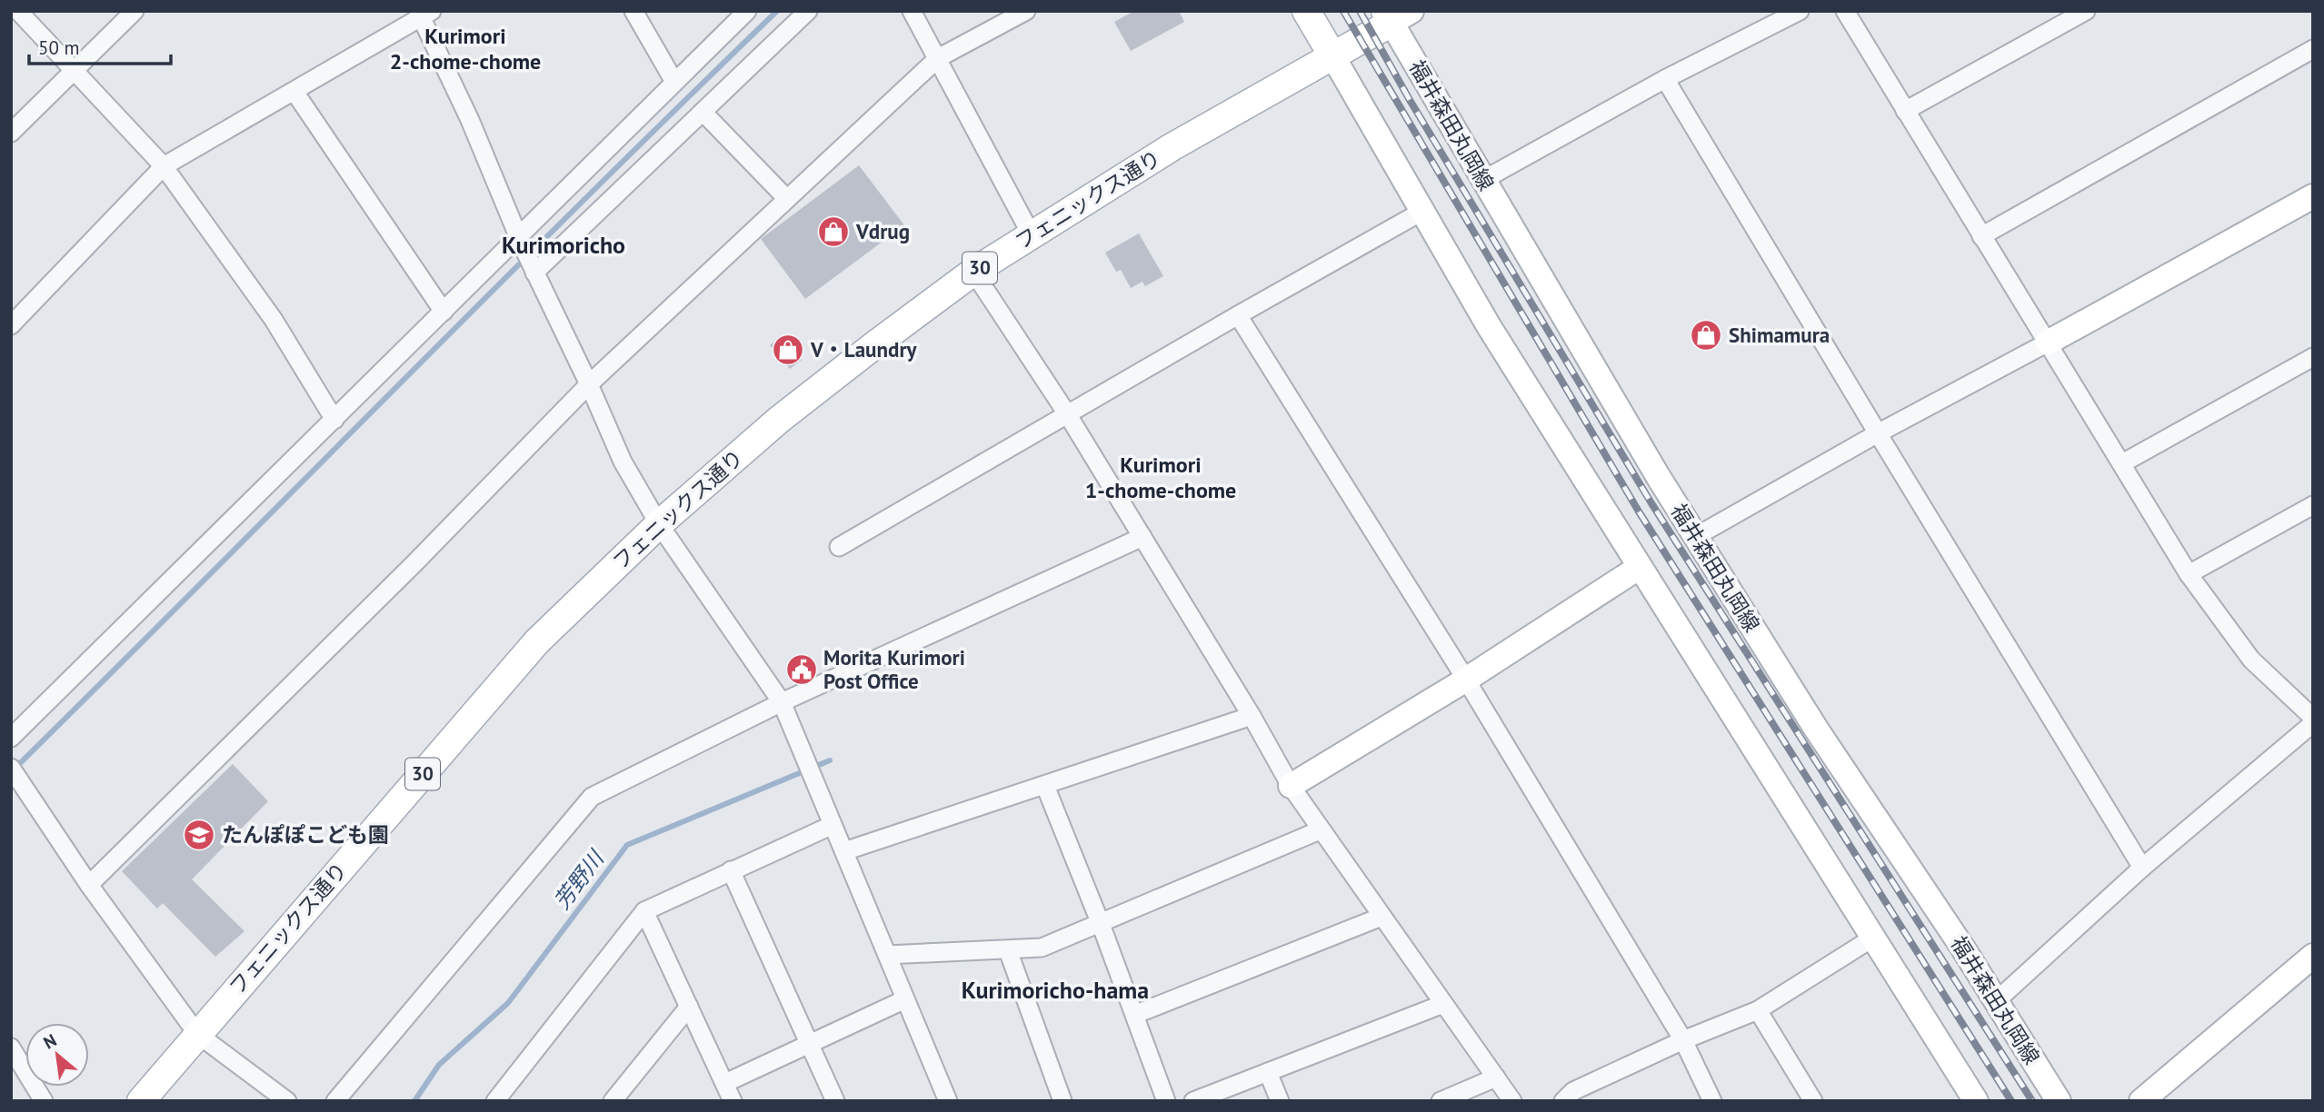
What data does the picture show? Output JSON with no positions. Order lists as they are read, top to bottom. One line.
{"streets":{"main road":["福井森田丸岡線","フェニックス通り","30"]},"crossings":[["福井森田丸岡線","30"],["フェニックス通り","30"]],"districts":["Kurimori 2-chome-chome","Kurimoricho","Kurimori 1-chome-chome","Kurimoricho-hama"],"water":["芳野川"],"places":{"shop":["Vdrug","Shimamura","V・Laundry"],"public building":["Morita Kurimori Post Office"],"school or university":["たんぽぽこども園"]},"scale_bar":"50 m","north":"top left"}
